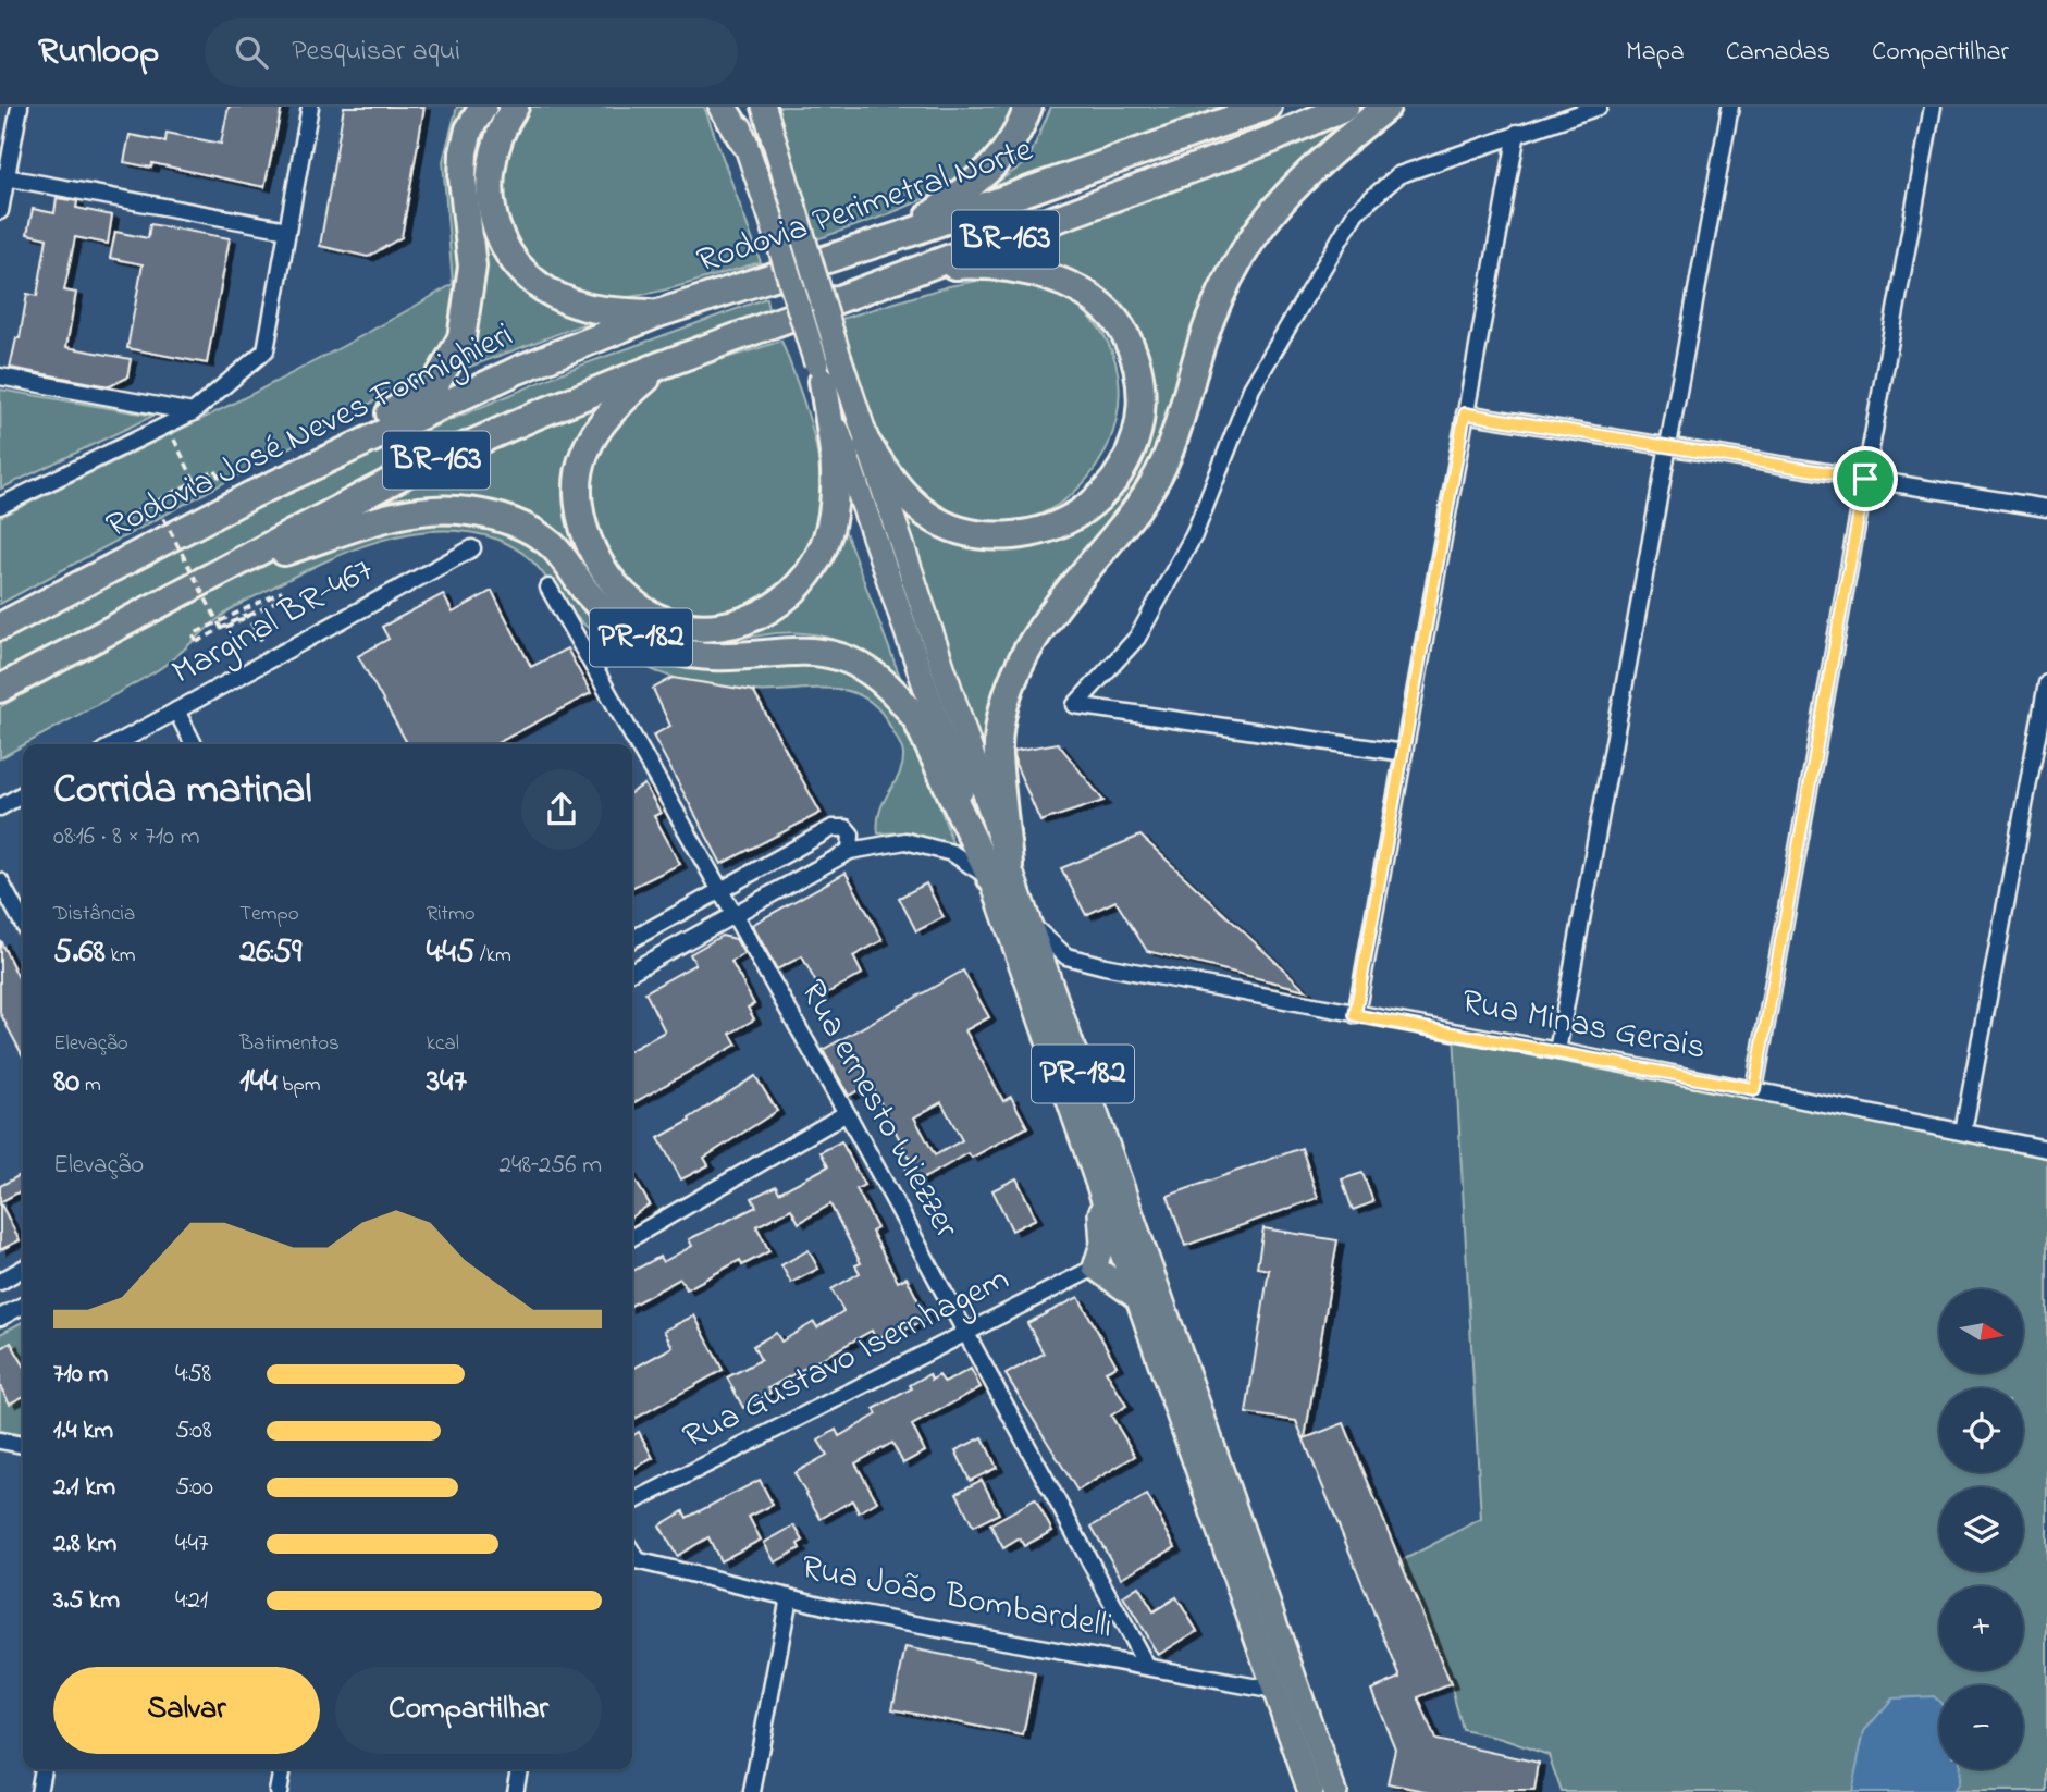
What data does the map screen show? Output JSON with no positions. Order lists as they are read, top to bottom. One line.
{"streets":{"highway":["Rodovia Perimetral Norte","BR-163","Rodovia José Neves Formighieri","PR-182"],"street":["Marginal BR-467","Rua Minas Gerais","Rua ernesto Wiezzer","Rua Gustavo Isernhagem","Rua João Bombardelli"]},"crossings":[["Rodovia Perimetral Norte","Rodovia José Neves Formighieri"],["BR-163","PR-182"],["PR-182","Rua Minas Gerais"],["PR-182","Rua João Bombardelli"],["Rua ernesto Wiezzer","Rua Gustavo Isernhagem"],["Rua ernesto Wiezzer","Rua João Bombardelli"]],"north":"right","page":{"header":"Runloop","search":"Pesquisar aqui","nav":["Mapa","Camadas","Compartilhar"],"heading":["Corrida matinal","08:16 · 8 × 710 m"],"stats":[["Distância","5.68 km"],["Tempo","26:59"],["Ritmo","4:45 /km"],["Elevação","80 m"],["Batimentos","144 bpm"],["kcal","347"]],"chart":["Elevação","248–256 m"],"map_buttons":["+","−"],"list":[{"name":"710 m","note":"4:58"},{"name":"1.4 km","note":"5:08"},{"name":"2.1 km","note":"5:00"},{"name":"2.8 km","note":"4:47"},{"name":"3.5 km","note":"4:21"}],"buttons":["Salvar","Compartilhar"]}}
